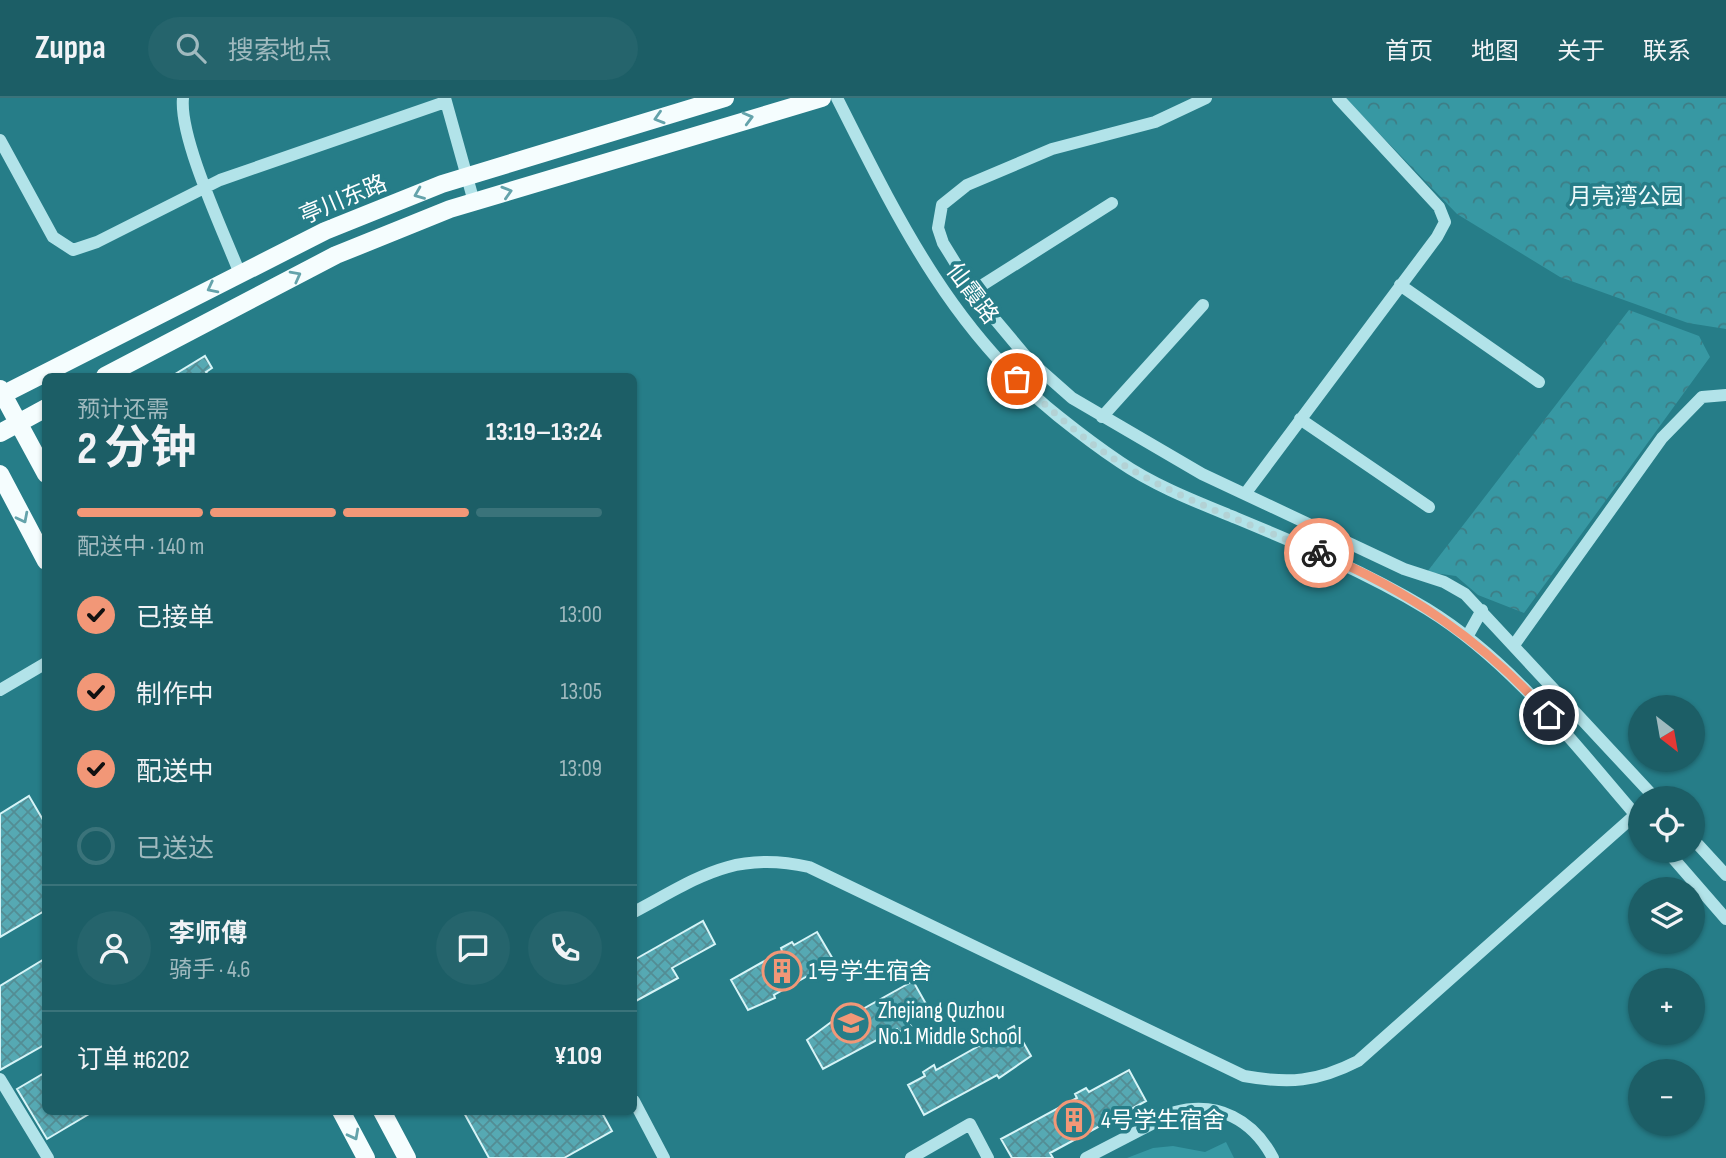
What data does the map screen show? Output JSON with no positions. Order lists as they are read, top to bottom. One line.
{"streets":{"main road":["亭川东路"],"street":["仙霞路"]},"parks":["月亮湾公园"],"places":{"building":["1号学生宿舍","4号学生宿舍"],"school or university":["Zhejiang Quzhou No.1 Middle School"]},"north":"bottom right","page":{"header":"Zuppa","search":"搜索地点","nav":["首页","地图","关于","联系"],"heading":["2 分钟","预计还需","13:19–13:24"],"panel":["李师傅","骑手 · 4.6","订单 #6202","¥109"],"bar":"配送中 · 140 m","list":[["已接单","13:00"],["制作中","13:05"],["配送中","13:09"],"已送达"],"map_buttons":["+","−"]}}
